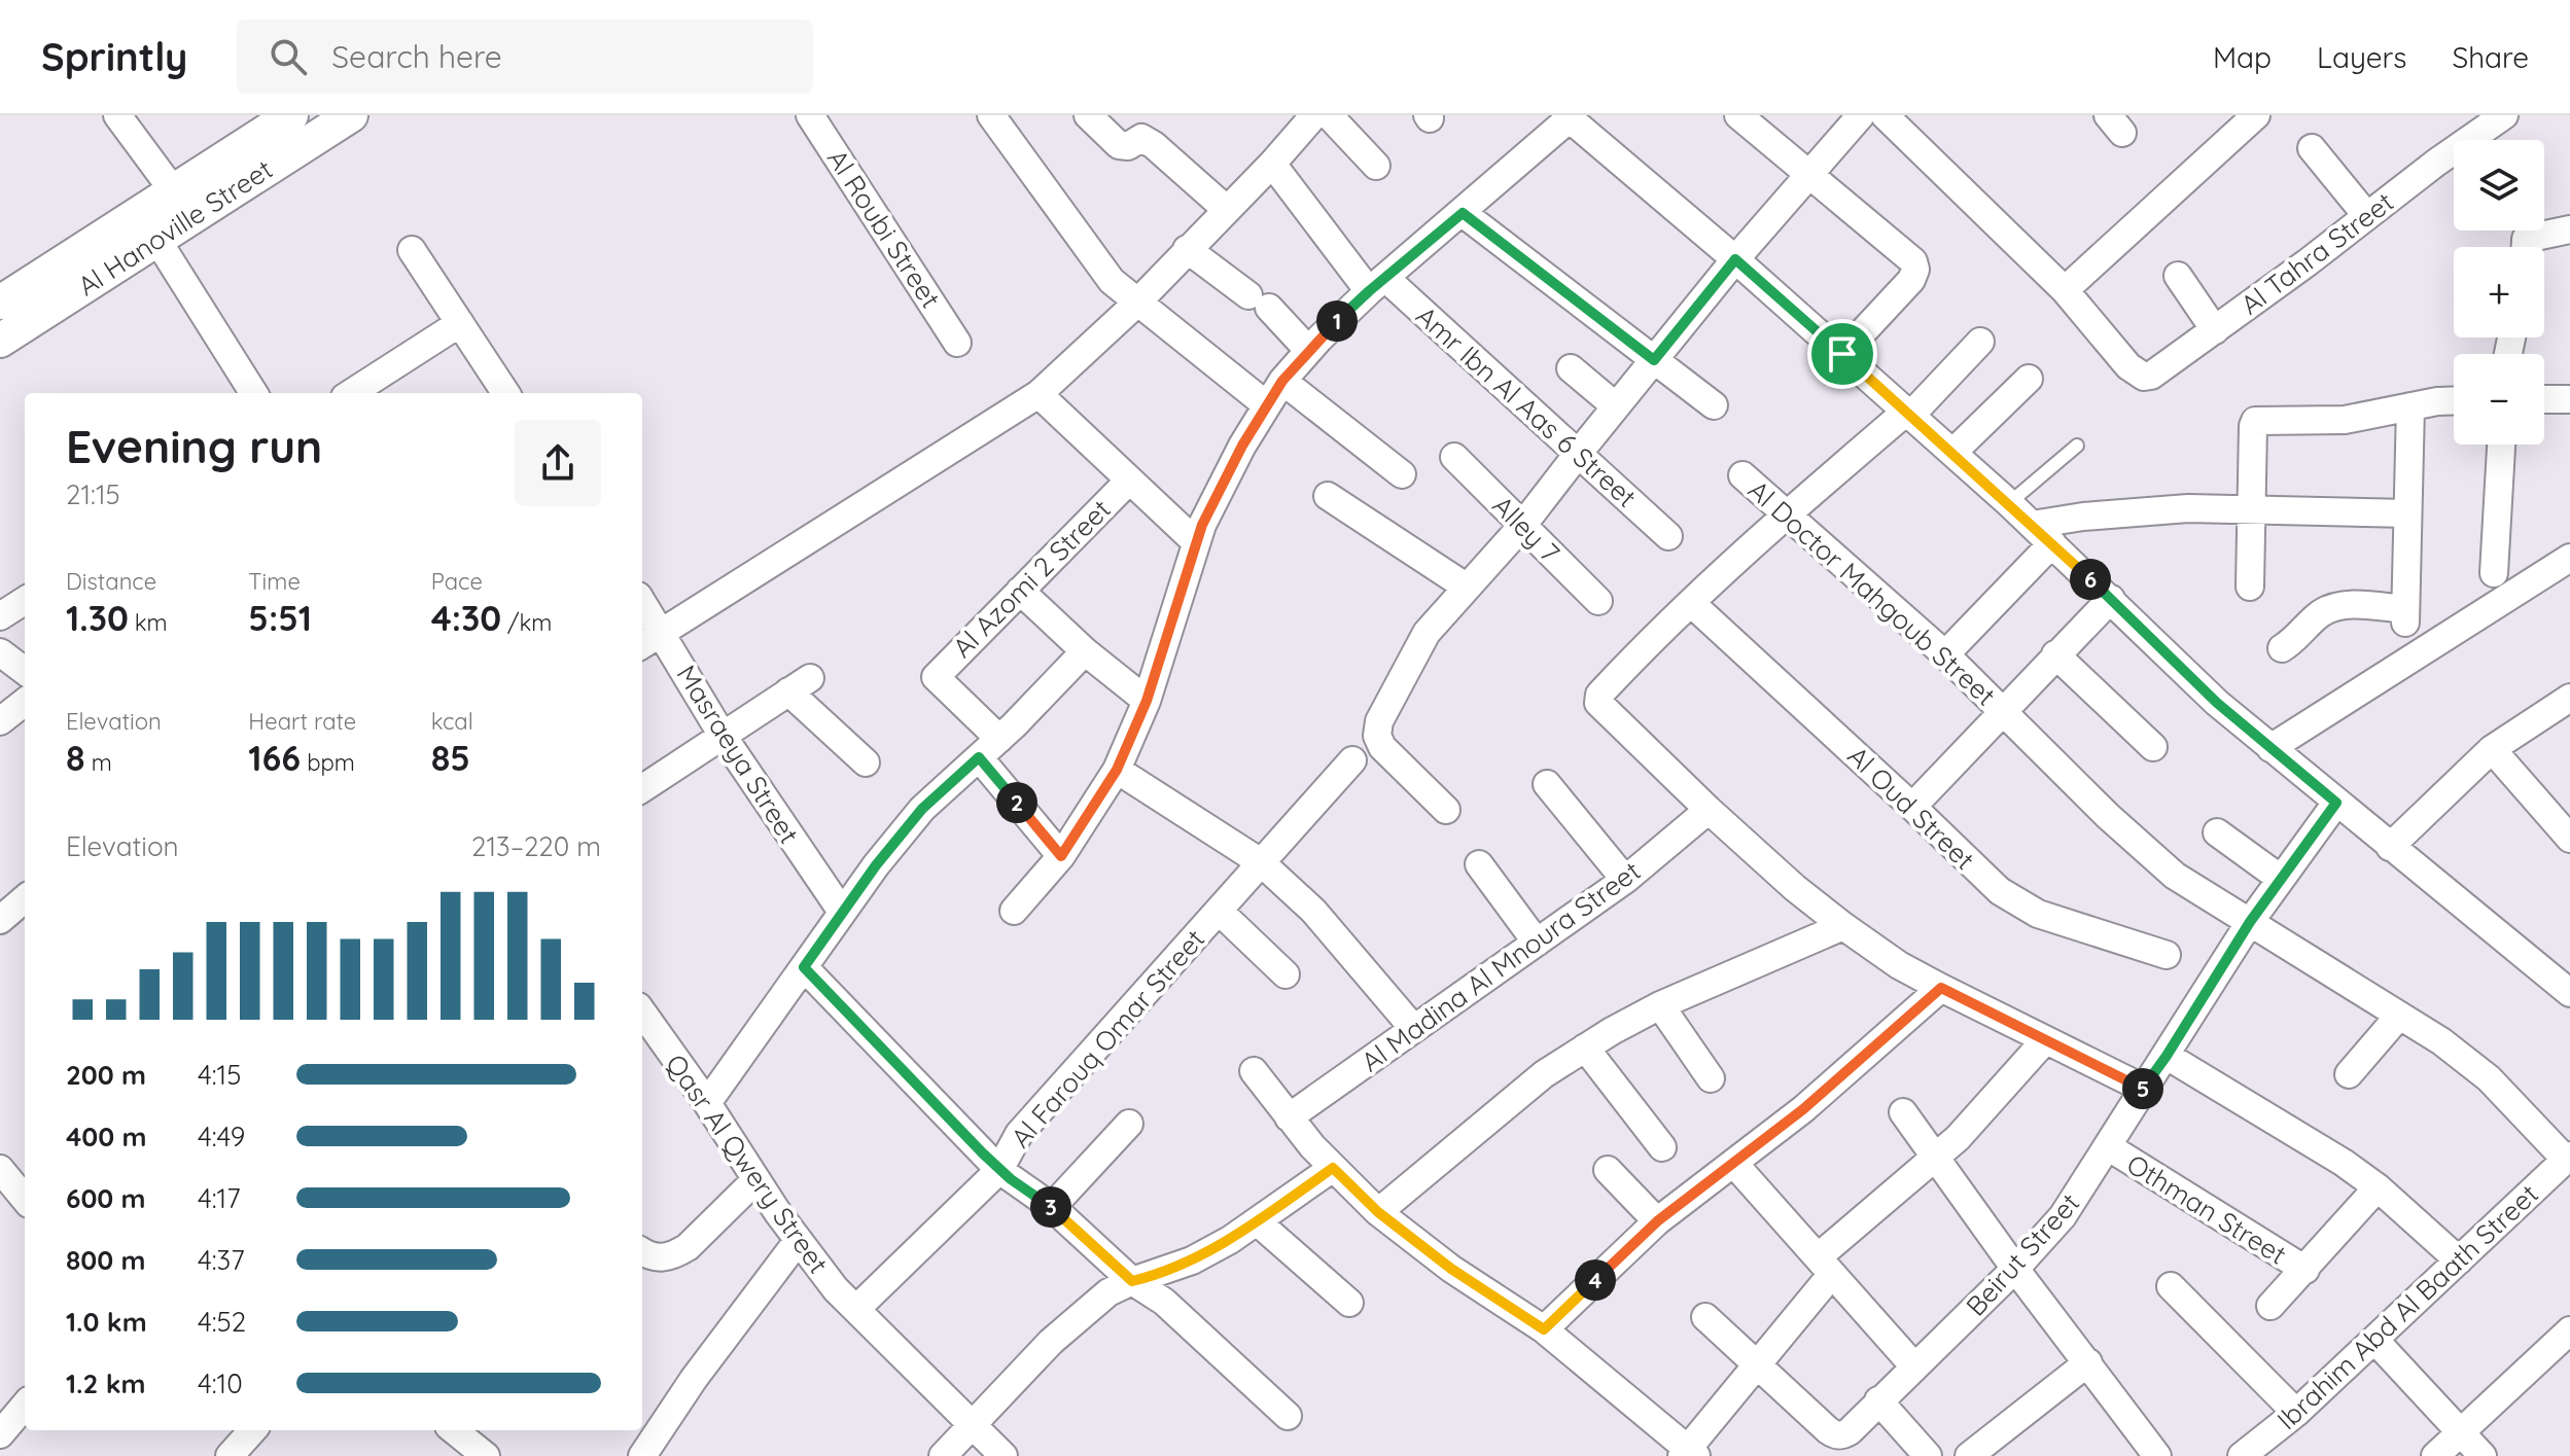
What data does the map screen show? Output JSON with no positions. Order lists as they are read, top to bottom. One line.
{"streets":{"street":["Al Hanoville Street","Al Roubi Street","Al Tahra Street","Amr Ibn Al Aas 6 Street","Alley 7","Al Azomi 2 Street","Al Doctor Mahgoub Street","Masraeya Street","Al Oud Street","Al Madina Al Mnoura Street","Al Farouq Omar Street","Qasr Al Qwery Street","Othman Street","Beirut Street","Ibrahim Abd Al Baath Street"]},"crossings":[["Al Doctor Mahgoub Street","Beirut Street"],["Al Doctor Mahgoub Street","Ibrahim Abd Al Baath Street"],["Al Farouq Omar Street","Qasr Al Qwery Street"],["Othman Street","Beirut Street"]],"page":{"header":"Sprintly","search":"Search here","nav":["Map","Layers","Share"],"map_buttons":["+","−"],"pins":["1","6","2","5","3","4"],"heading":["Evening run","21:15"],"stats":[["Distance","1.30 km"],["Time","5:51"],["Pace","4:30 /km"],["Elevation","8 m"],["Heart rate","166 bpm"],["kcal","85"]],"chart":["Elevation","213–220 m"],"list":[{"name":"200 m","note":"4:15"},{"name":"400 m","note":"4:49"},{"name":"600 m","note":"4:17"},{"name":"800 m","note":"4:37"},{"name":"1.0 km","note":"4:52"},{"name":"1.2 km","note":"4:10"}]}}
